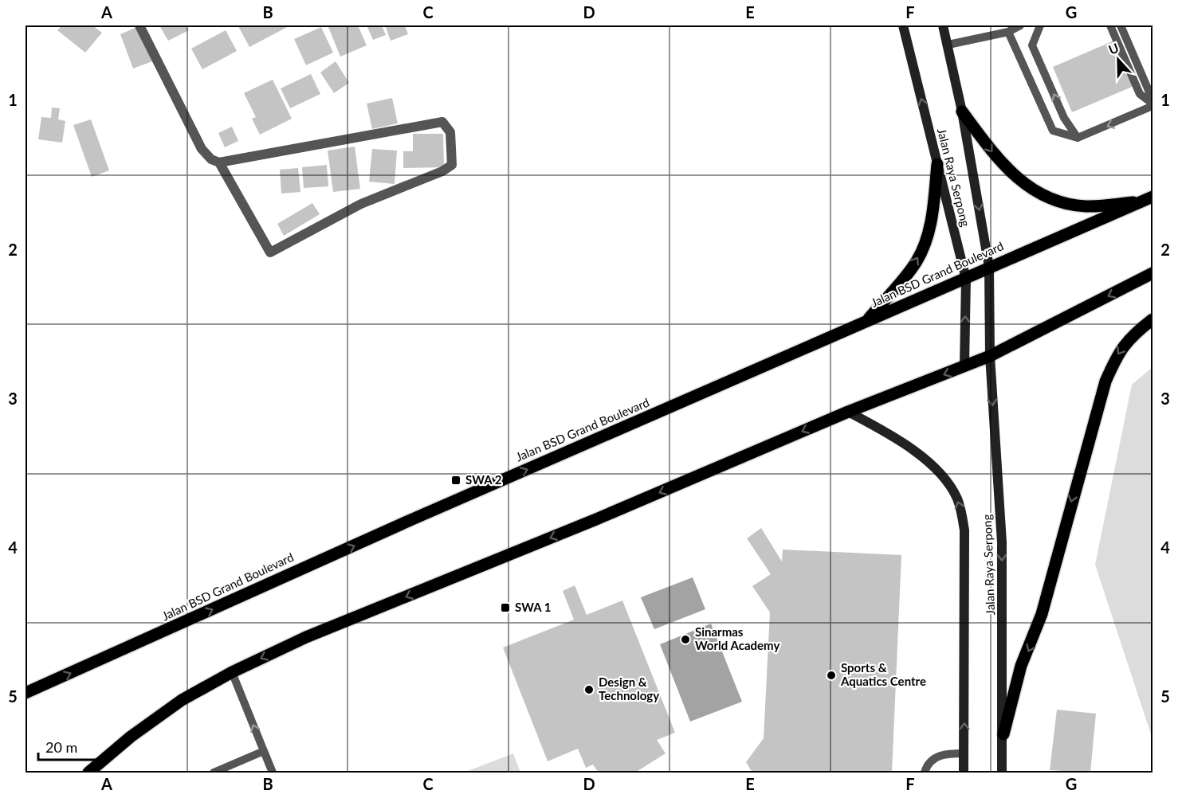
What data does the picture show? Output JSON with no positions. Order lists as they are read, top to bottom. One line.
{"streets":{"main road":["Jalan Raya Serpong","Jalan BSD Grand Boulevard"]},"crossings":[["Jalan Raya Serpong","Jalan BSD Grand Boulevard"]],"places":{"transit":["SWA 2","SWA 1"],"other":["Sinarmas World Academy","Sports & Aquatics Centre","Design & Technology"]},"scale_bar":"20 m","north":"top","grid":{"columns":["A","B","C","D","E","F","G"],"rows":["1","2","3","4","5"]}}
